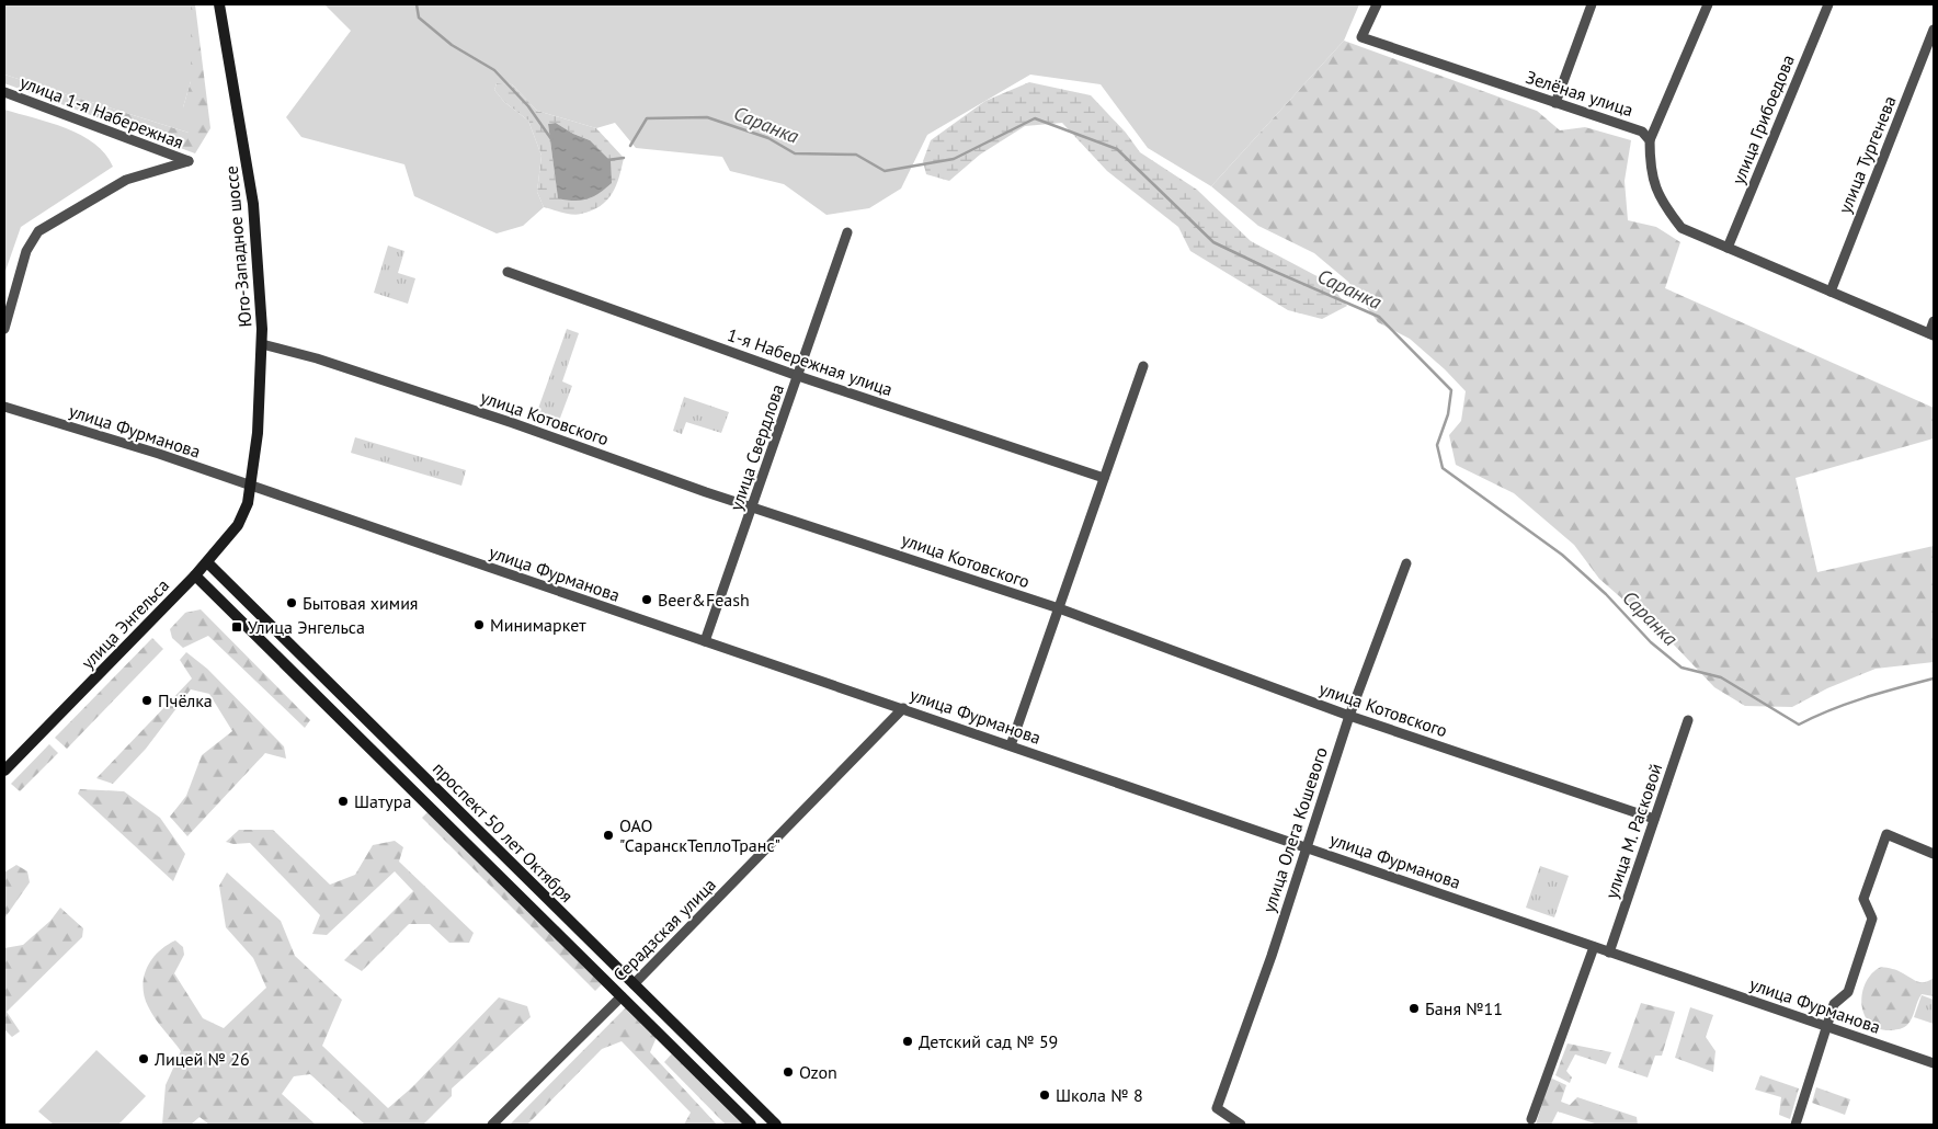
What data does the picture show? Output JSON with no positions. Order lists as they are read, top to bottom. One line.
{"streets":{"main road":["Юго-Западное шоссе","улица Энгельса","проспект 50 лет Октября","Серадзская улица"],"street":["Зелёная улица","улица 1-я Набережная","улица Грибоедова","улица Тургенева","1-я Набережная улица","улица Котовского","улица Фурманова","улица Свердлова","улица Олега Кошевого","улица М. Расковой"]},"crossings":[["Юго-Западное шоссе","улица Котовского"],["Юго-Западное шоссе","улица Фурманова"],["Юго-Западное шоссе","улица Энгельса"],["1-я Набережная улица","улица Свердлова"],["улица Котовского","улица Свердлова"],["улица Котовского","улица Олега Кошевого"],["улица Котовского","улица М. Расковой"],["улица Фурманова","улица Свердлова"],["улица Фурманова","улица Энгельса"],["улица Фурманова","улица Олега Кошевого"],["улица Фурманова","улица М. Расковой"],["улица Фурманова","Серадзская улица"],["улица Энгельса","проспект 50 лет Октября"],["проспект 50 лет Октября","Серадзская улица"]],"water":["Саранка"],"places":{"other":["Beer&Feash","Бытовая химия","Минимаркет","Пчёлка","Шатура","ОАО \"СаранскТеплоТранс\"","Баня №11","Детский сад № 59","Лицей № 26","Ozon","Школа № 8"],"transit":["Улица Энгельса"]}}
